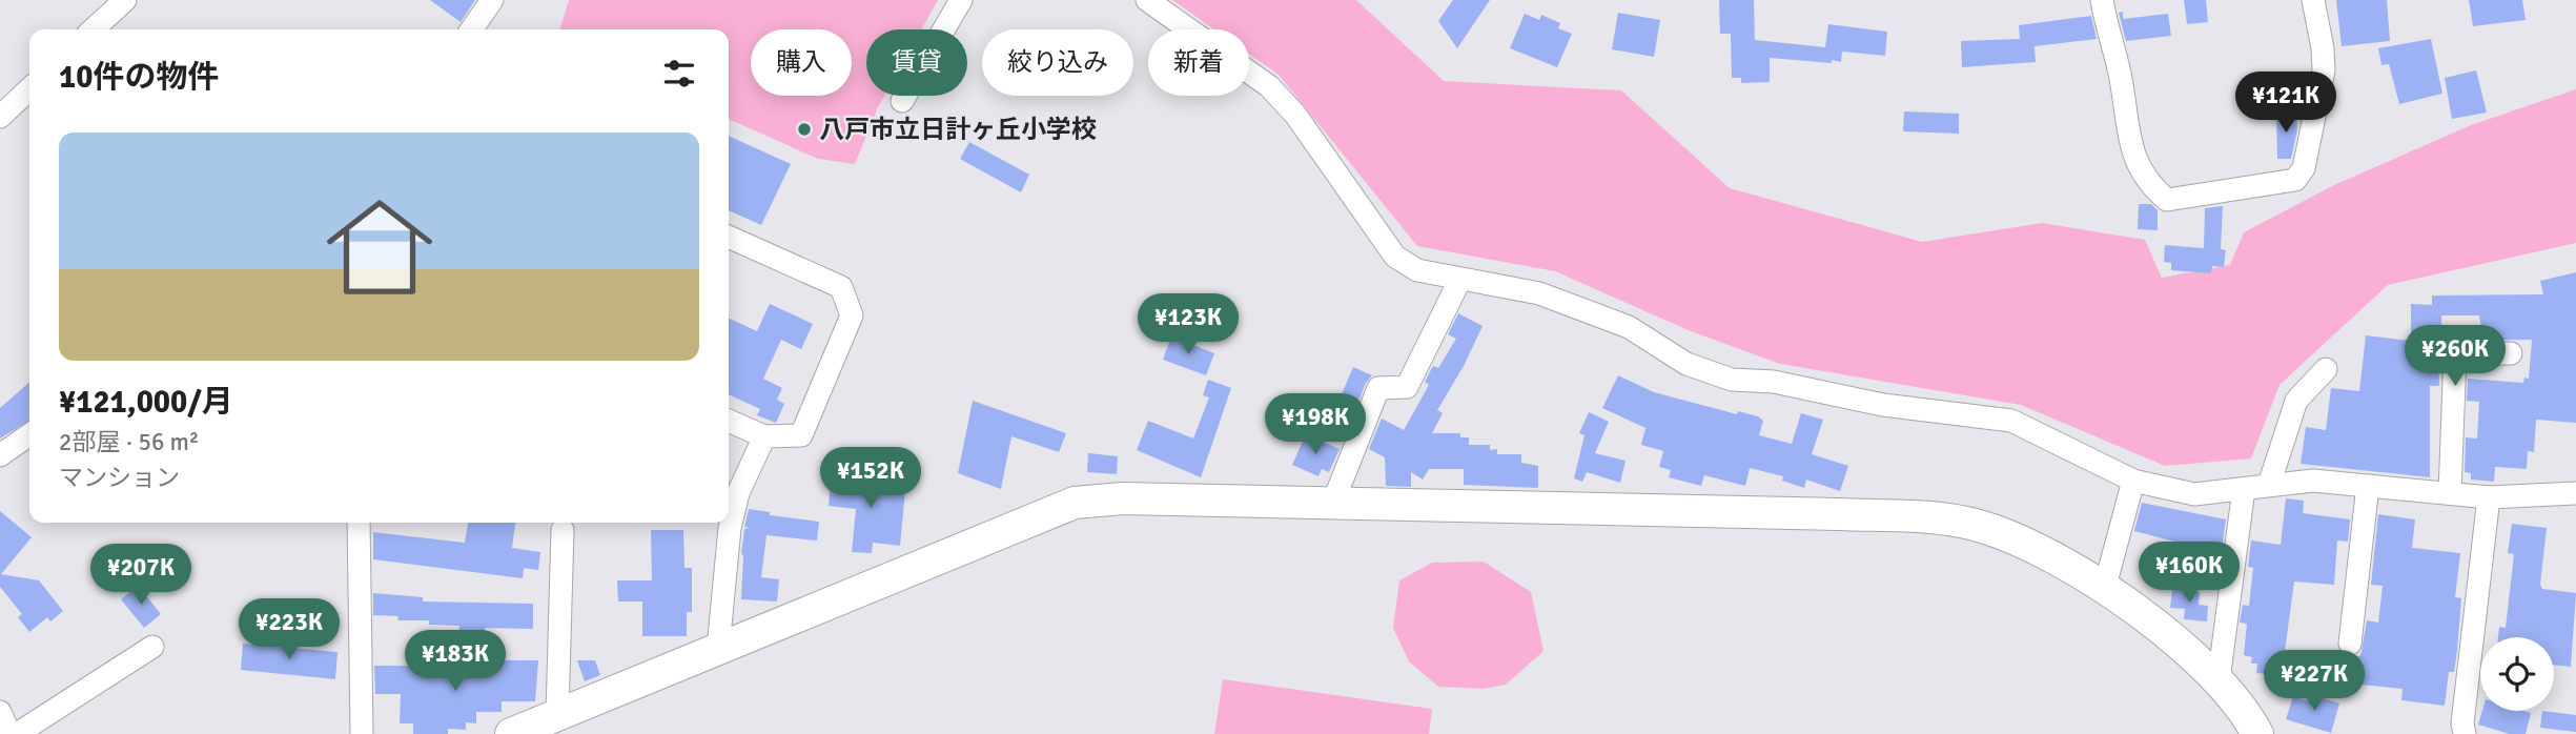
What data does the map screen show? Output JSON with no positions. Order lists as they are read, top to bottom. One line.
{"places":["八戸市立日計ヶ丘小学校"],"page":{"chip":["購入","賃貸","絞り込み","新着"],"heading":"10件の物件","price":["¥121K","¥123K","¥260K","¥198K","¥152K","¥160K","¥207K","¥223K","¥183K","¥227K"],"list":[{"name":"¥121,000/月","note":"2部屋 · 56 m² · マンション"}]}}
